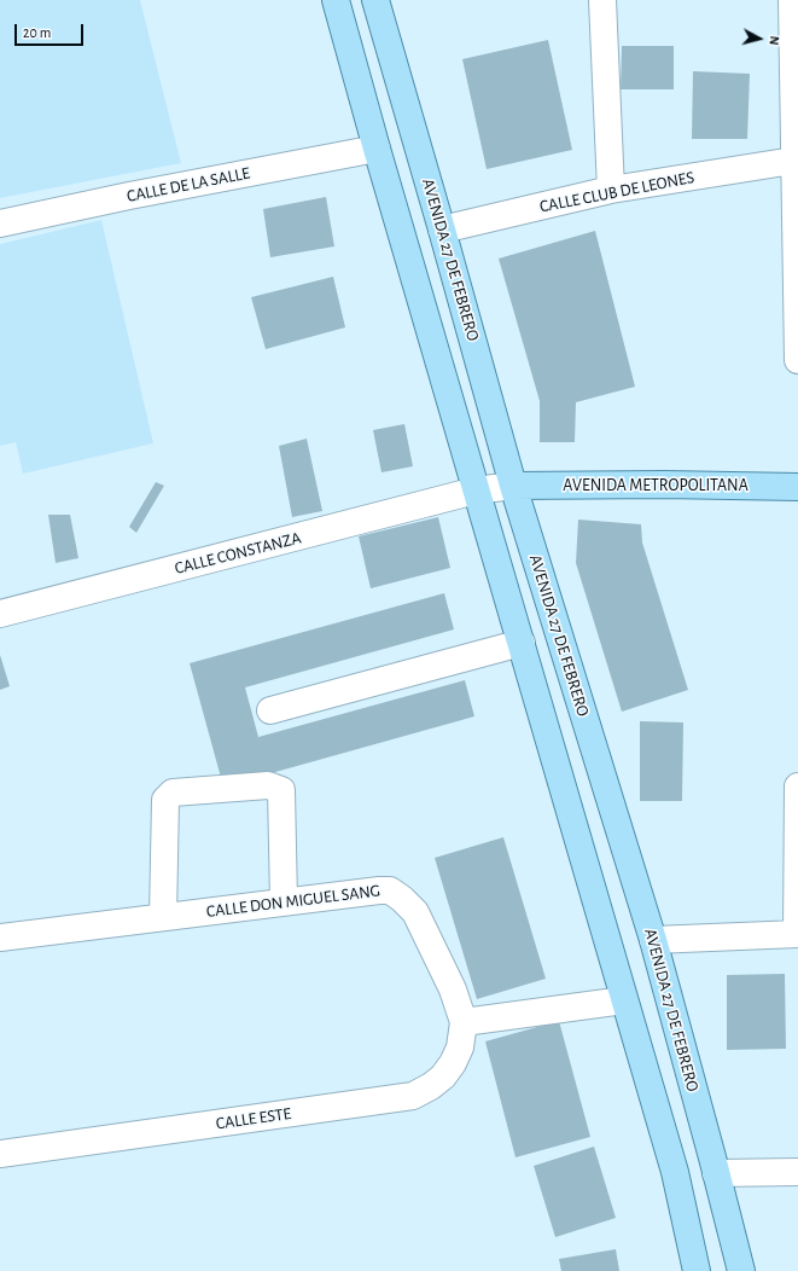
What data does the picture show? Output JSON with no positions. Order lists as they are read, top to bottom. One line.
{"streets":{"main road":["AVENIDA 27 DE FEBRERO","AVENIDA METROPOLITANA"],"street":["CALLE DE LA SALLE","CALLE CLUB DE LEONES","CALLE CONSTANZA","CALLE DON MIGUEL SANG","CALLE ESTE"]},"crossings":[["CALLE CLUB DE LEONES","AVENIDA 27 DE FEBRERO"],["AVENIDA 27 DE FEBRERO","AVENIDA METROPOLITANA"],["AVENIDA 27 DE FEBRERO","CALLE CONSTANZA"],["AVENIDA METROPOLITANA","CALLE CONSTANZA"],["CALLE DON MIGUEL SANG","CALLE ESTE"]],"scale_bar":"20 m","north":"right"}
